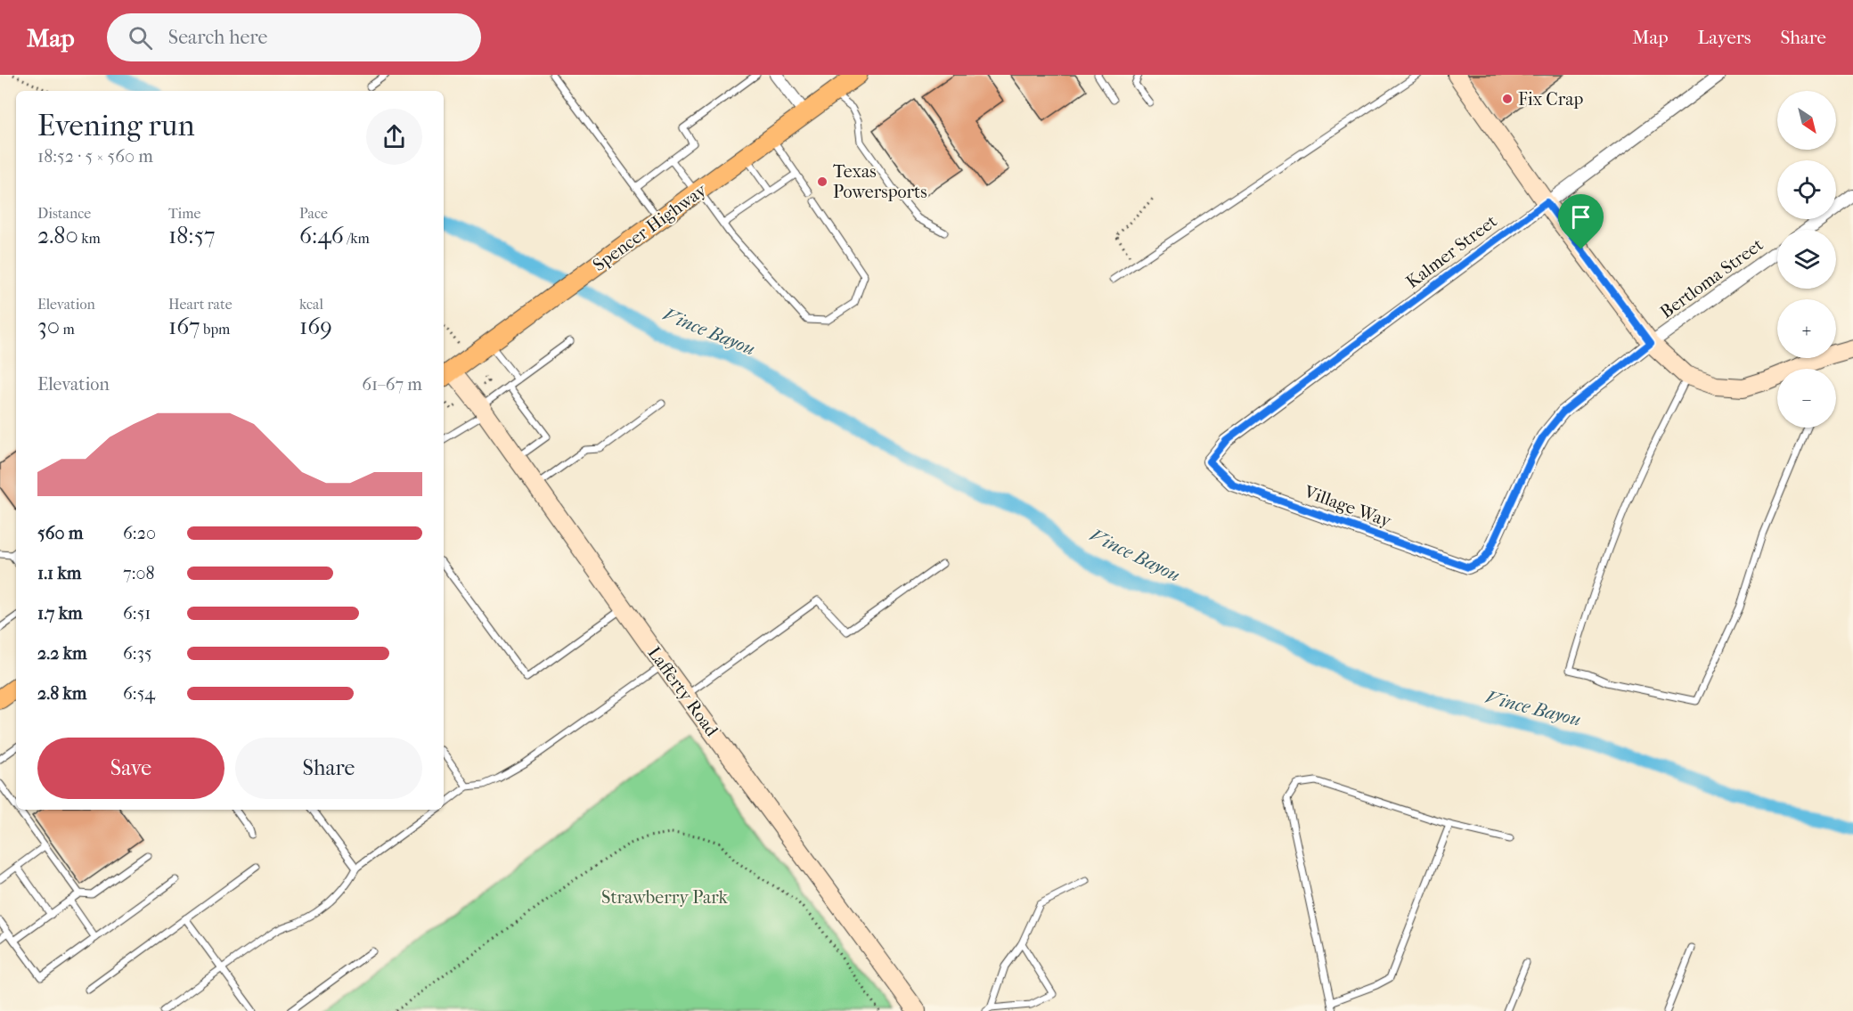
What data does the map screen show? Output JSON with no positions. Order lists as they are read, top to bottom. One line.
{"streets":{"main road":["Spencer Highway"],"street":["Kalmer Street","Bertloma Street","Village Way","Lafferty Road"]},"crossings":[["Spencer Highway","Lafferty Road"],["Kalmer Street","Village Way"],["Bertloma Street","Village Way"]],"water":["Vince Bayou"],"parks":["Strawberry Park"],"places":["Fix Crap","Texas Powersports"],"north":"bottom right","page":{"header":"Map","search":"Search here","nav":["Map","Layers","Share"],"map_buttons":["+","−"],"heading":["Evening run","18:52 · 5 × 560 m"],"stats":[["Distance","2.80 km"],["Time","18:57"],["Pace","6:46 /km"],["Elevation","30 m"],["Heart rate","167 bpm"],["kcal","169"]],"chart":["Elevation","61–67 m"],"list":[{"name":"560 m","note":"6:20"},{"name":"1.1 km","note":"7:08"},{"name":"1.7 km","note":"6:51"},{"name":"2.2 km","note":"6:35"},{"name":"2.8 km","note":"6:54"}],"buttons":["Save","Share"]}}
